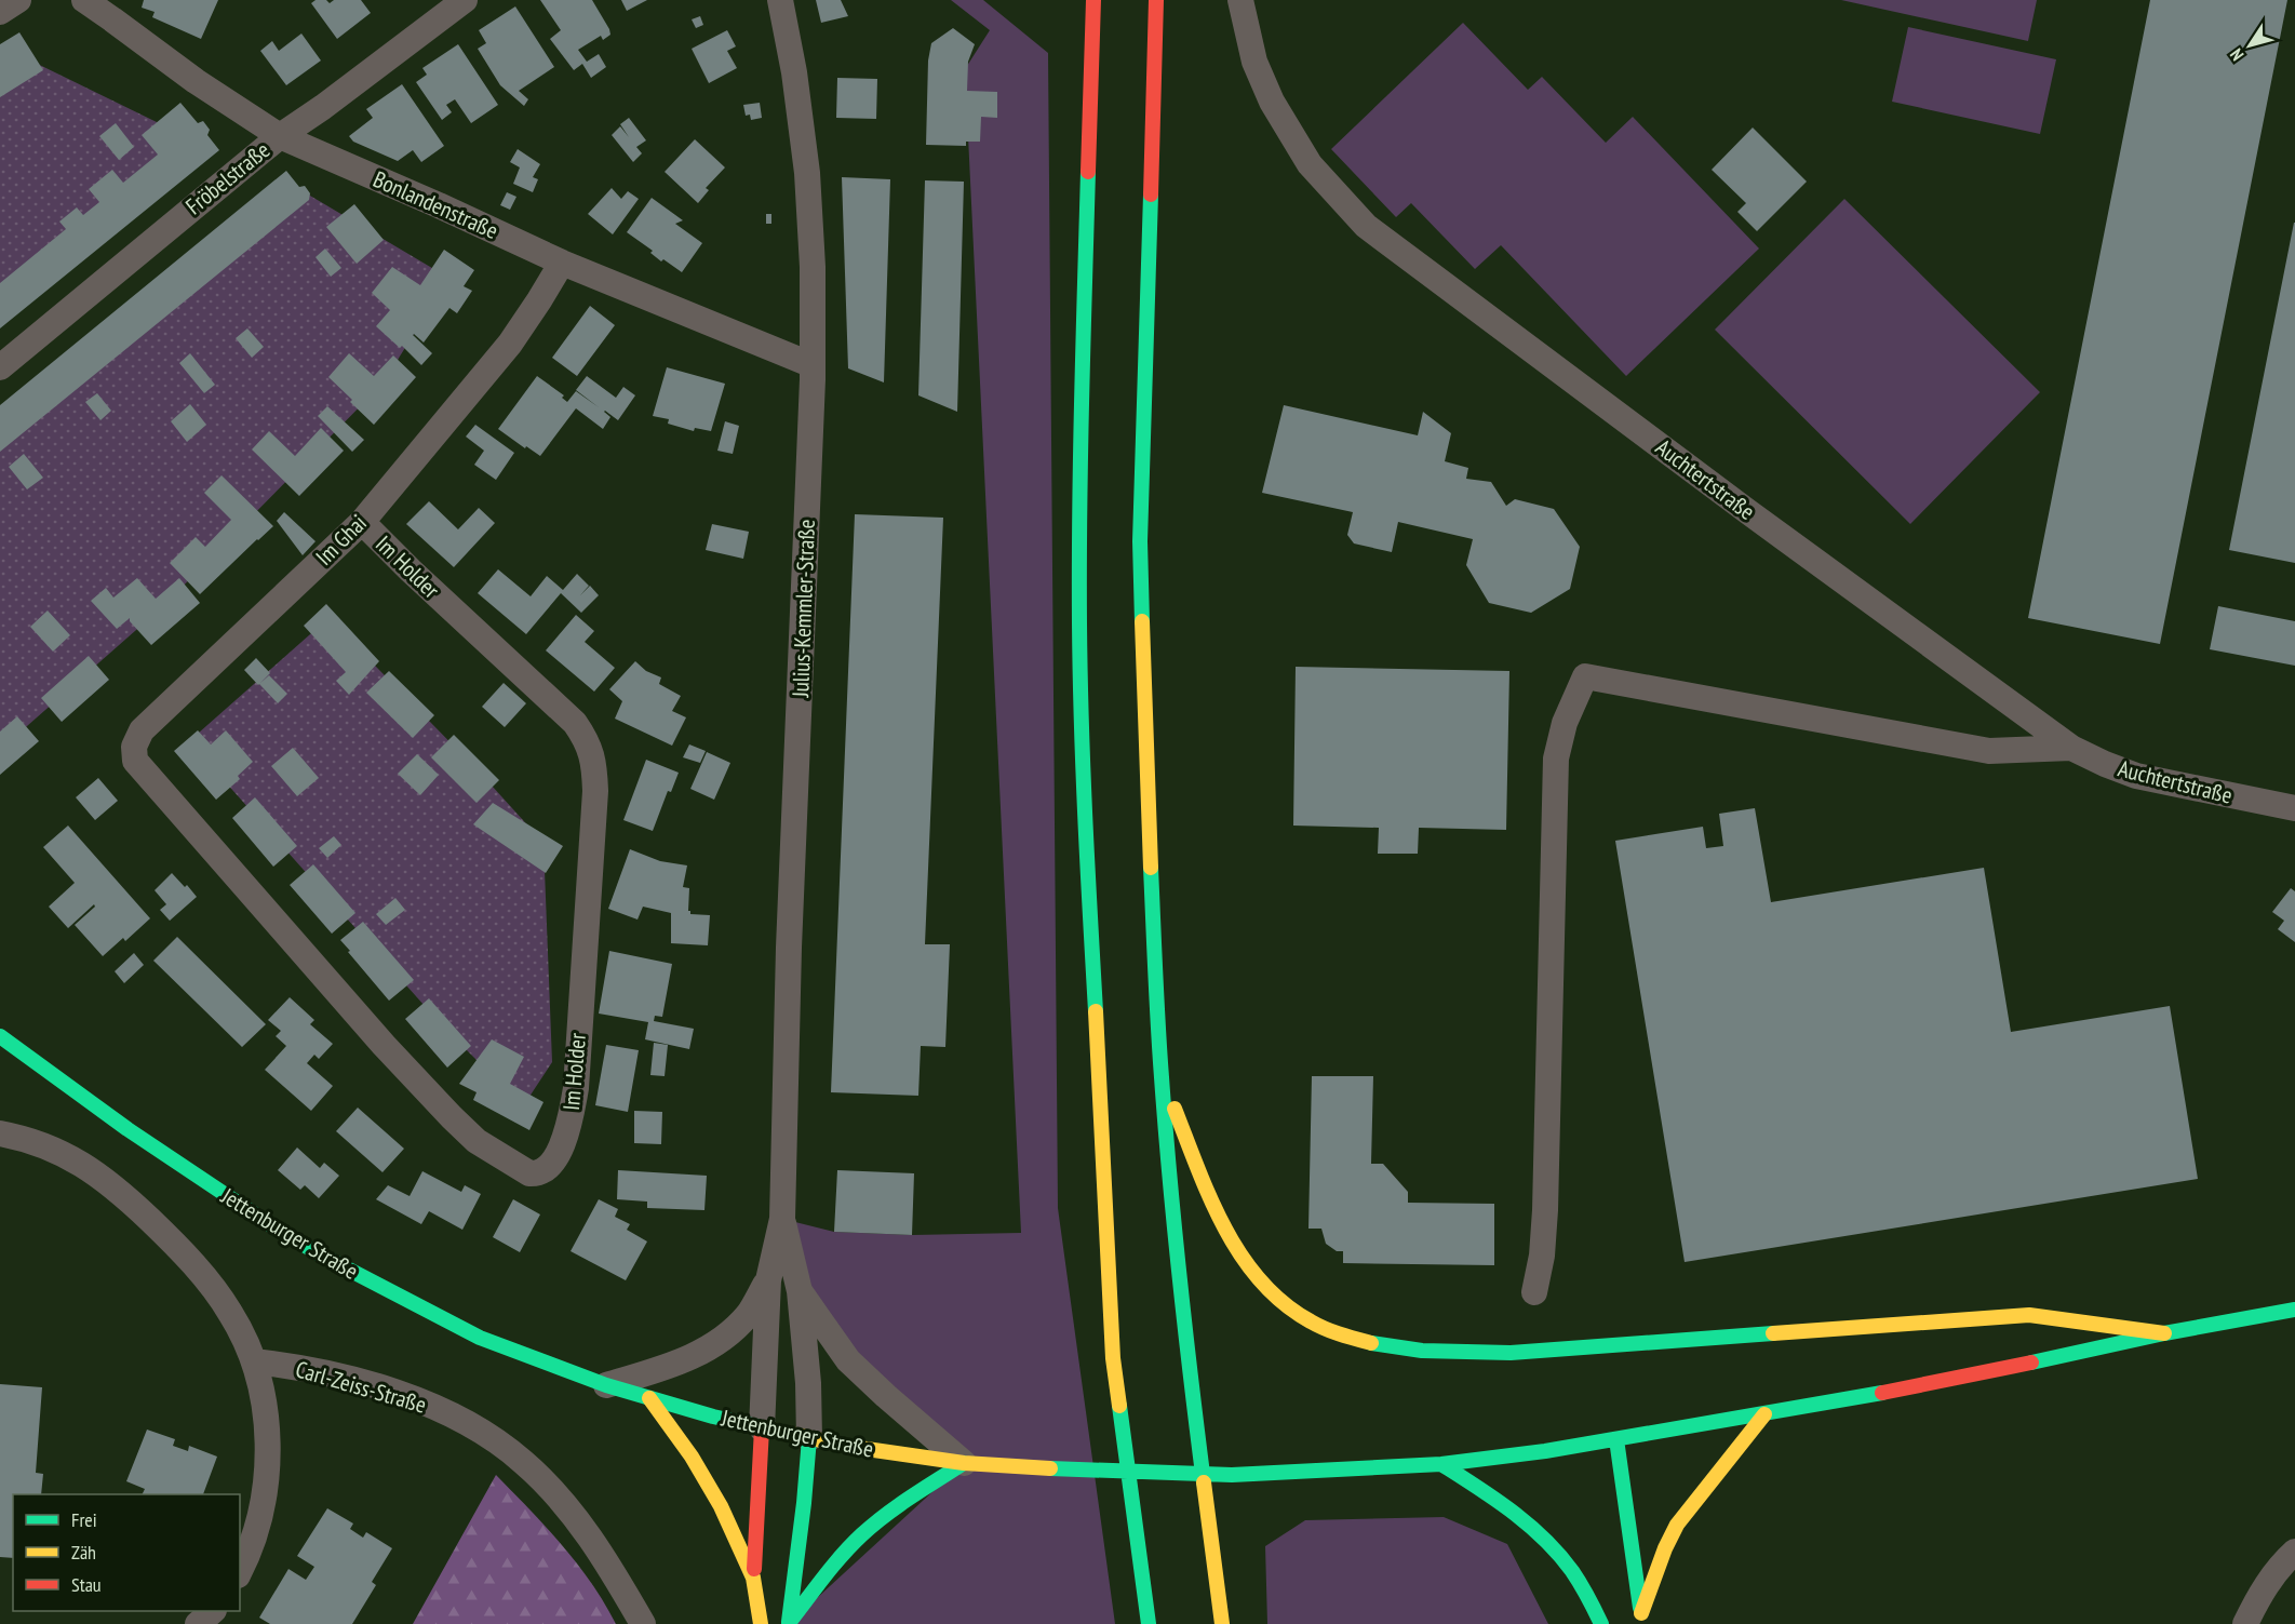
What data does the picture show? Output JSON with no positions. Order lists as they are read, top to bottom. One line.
{"streets":{"main road":["Jettenburger Straße"],"street":["Fröbelstraße","Bonlandenstraße","Auchtertstraße","Im Ghai","Im Holder","Julius-Kemmler-Straße","Carl-Zeiss-Straße"]},"crossings":[["Fröbelstraße","Bonlandenstraße"],["Bonlandenstraße","Im Ghai"],["Bonlandenstraße","Julius-Kemmler-Straße"],["Im Ghai","Im Holder"],["Julius-Kemmler-Straße","Jettenburger Straße"]],"legend":["Frei","Zäh","Stau"],"north":"bottom left"}
